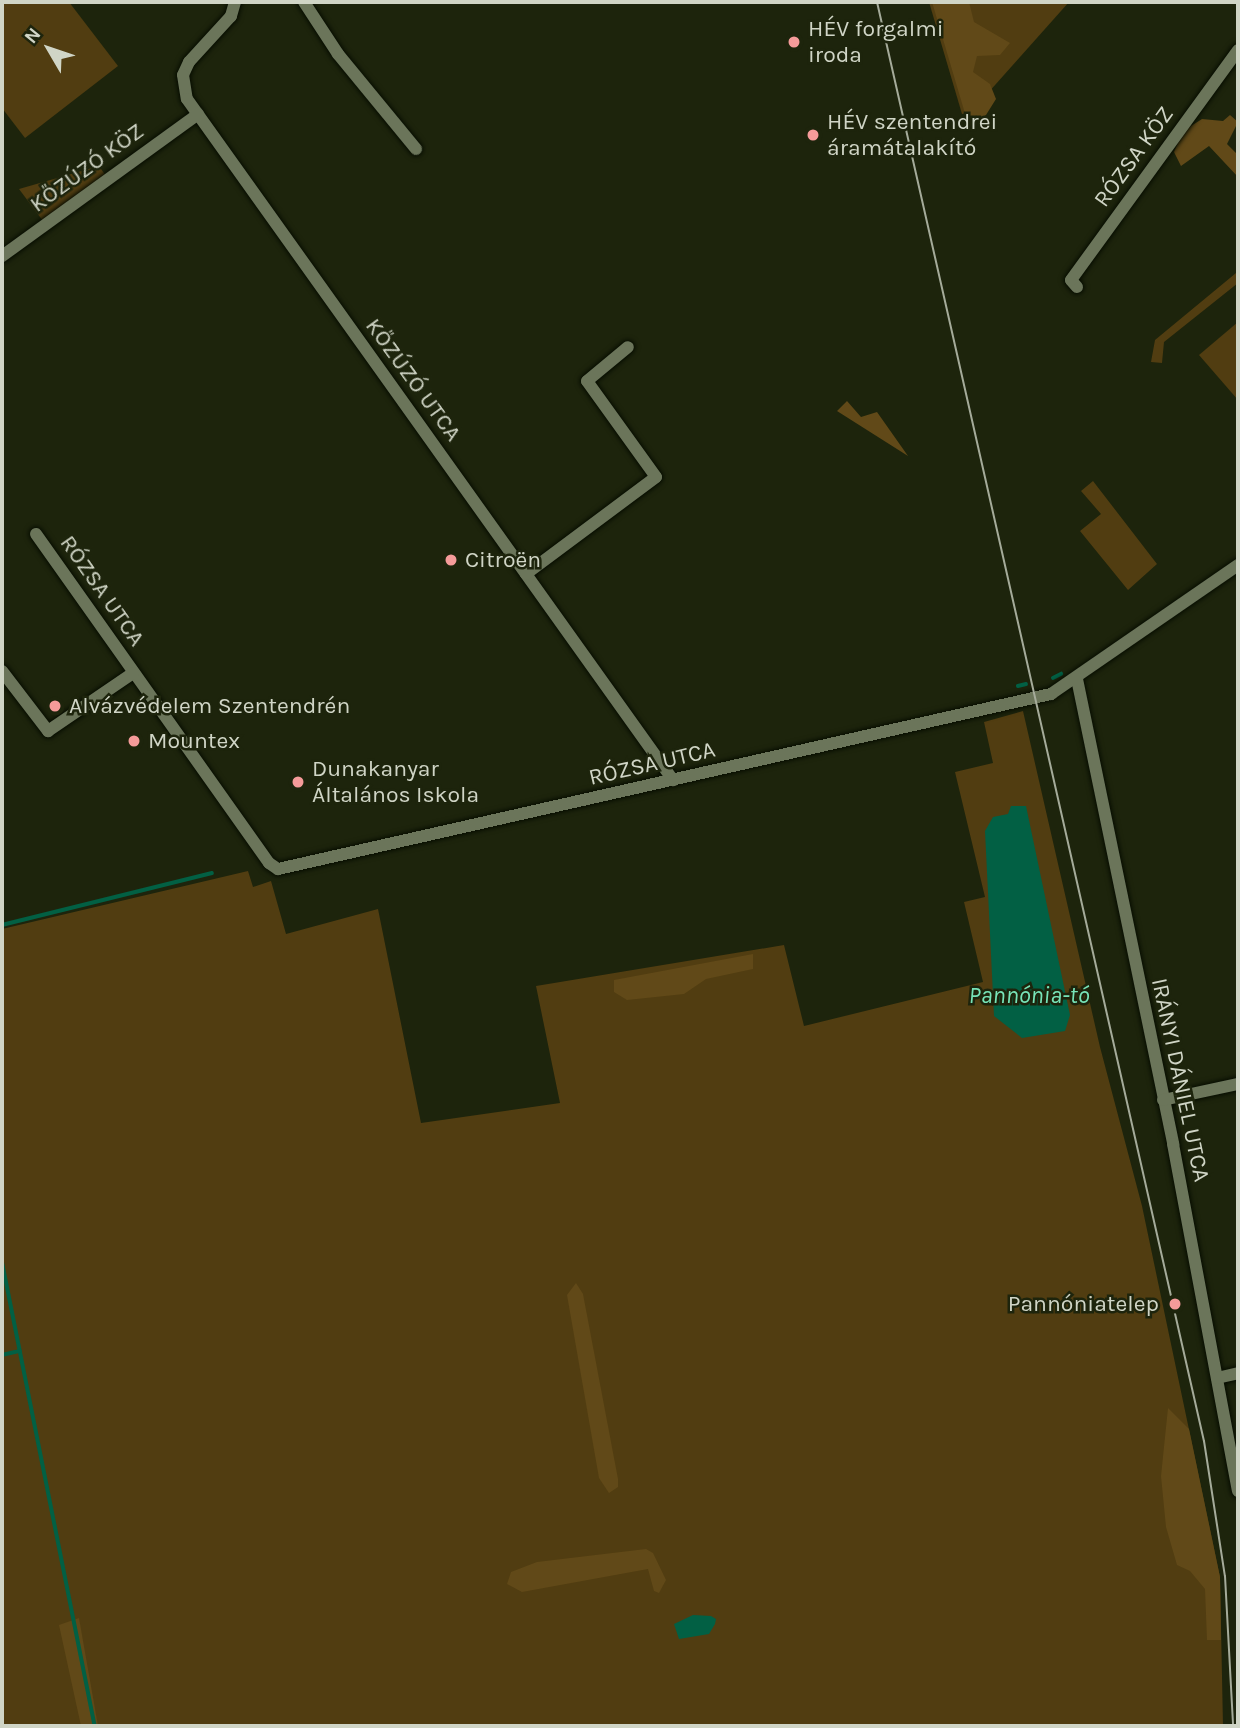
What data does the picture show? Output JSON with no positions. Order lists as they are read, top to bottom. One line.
{"streets":{"street":["RÓZSA KÖZ","KŐZÚZÓ KÖZ","KŐZÚZÓ UTCA","RÓZSA UTCA","IRÁNYI DÁNIEL UTCA"]},"crossings":[["KŐZÚZÓ KÖZ","KŐZÚZÓ UTCA"],["KŐZÚZÓ UTCA","RÓZSA UTCA"],["RÓZSA UTCA","IRÁNYI DÁNIEL UTCA"]],"water":["Pannónia-tó"],"places":["HÉV forgalmi iroda","HÉV szentendrei áramátalakító","Citroën","Alvázvédelem Szentendrén","Mountex","Dunakanyar Általános Iskola","Pannóniatelep"],"north":"top left"}
